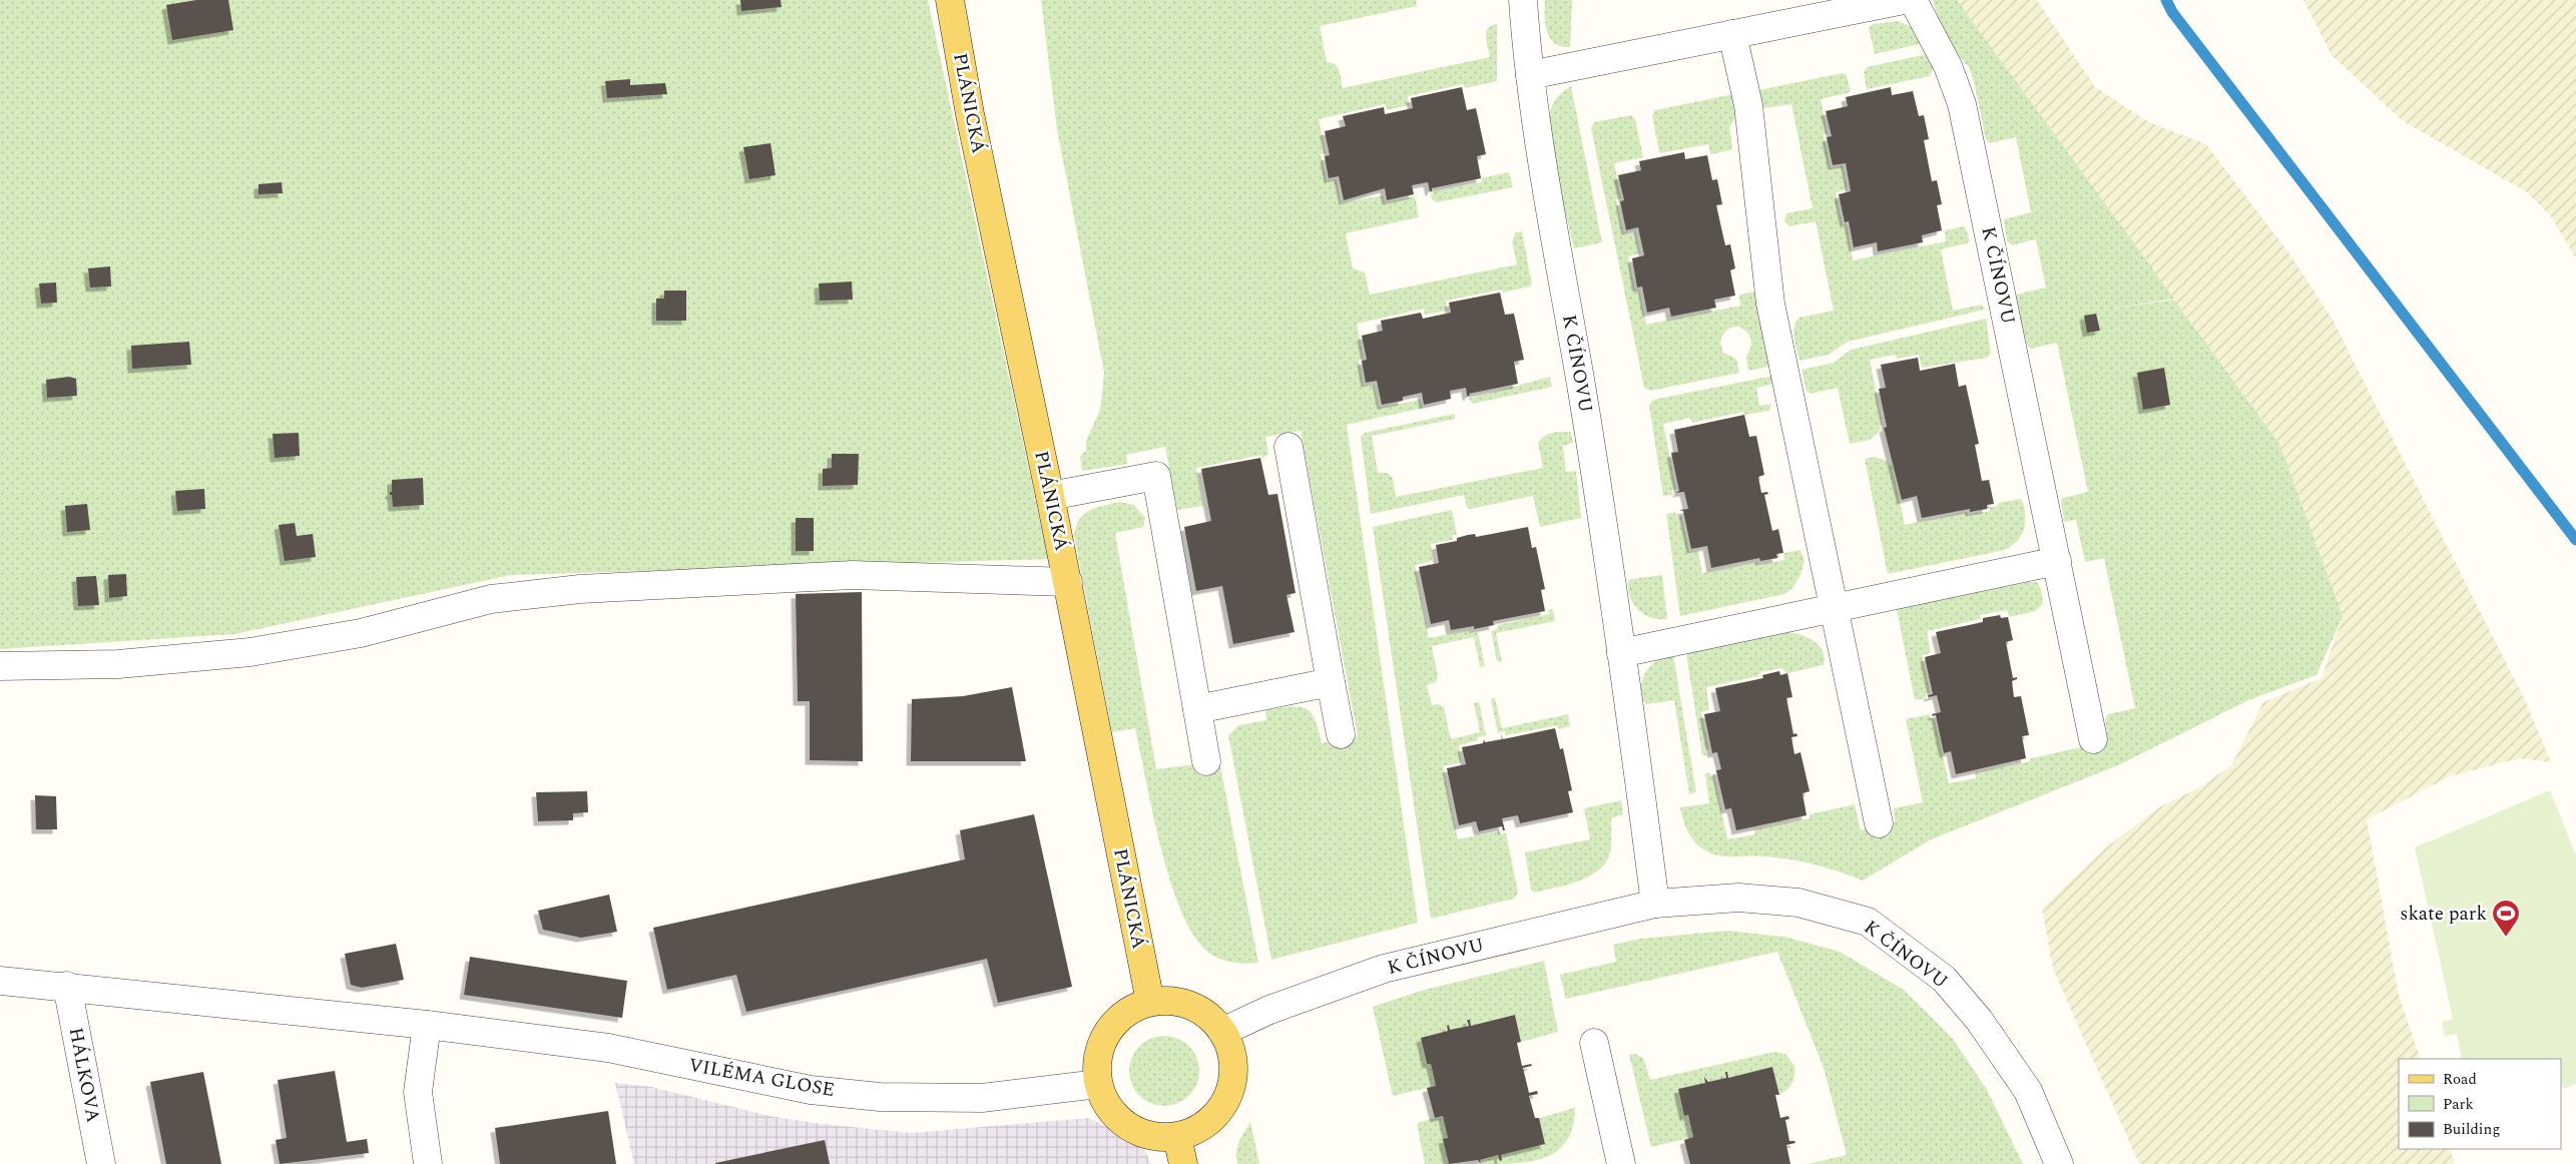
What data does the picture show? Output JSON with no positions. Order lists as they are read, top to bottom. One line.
{"streets":{"main road":["PLÁNICKÁ"],"street":["K ČÍNOVU","HÁLKOVA","VILÉMA GLOSE"]},"crossings":[["PLÁNICKÁ","K ČÍNOVU"],["PLÁNICKÁ","VILÉMA GLOSE"],["K ČÍNOVU","VILÉMA GLOSE"],["HÁLKOVA","VILÉMA GLOSE"]],"places":{"sports":["skate park"]},"legend":["Road","Park","Building"]}
